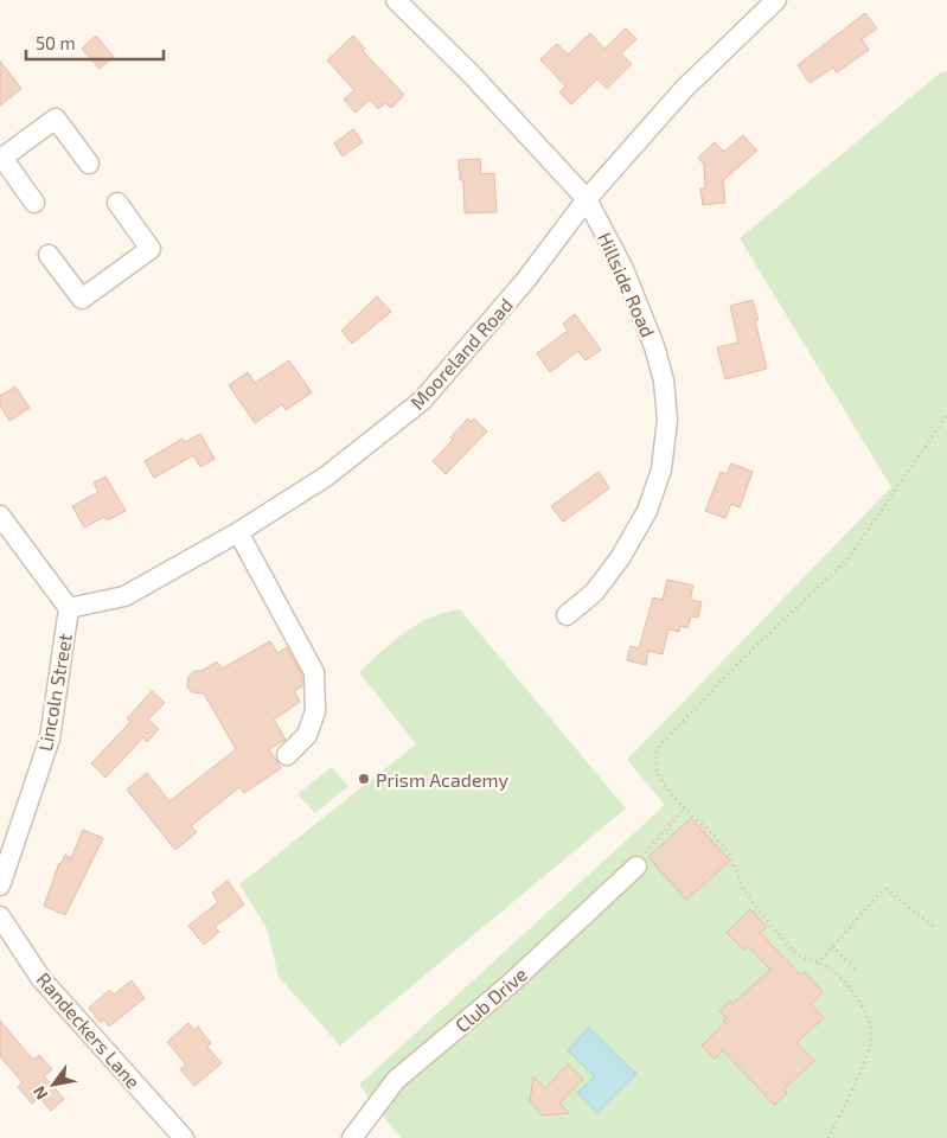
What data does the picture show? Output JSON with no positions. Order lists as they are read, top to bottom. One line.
{"streets":{"street":["Hillside Road","Mooreland Road","Lincoln Street","Club Drive","Randeckers Lane"]},"crossings":[["Hillside Road","Mooreland Road"],["Mooreland Road","Lincoln Street"]],"places":["Prism Academy"],"scale_bar":"50 m","north":"bottom left"}
